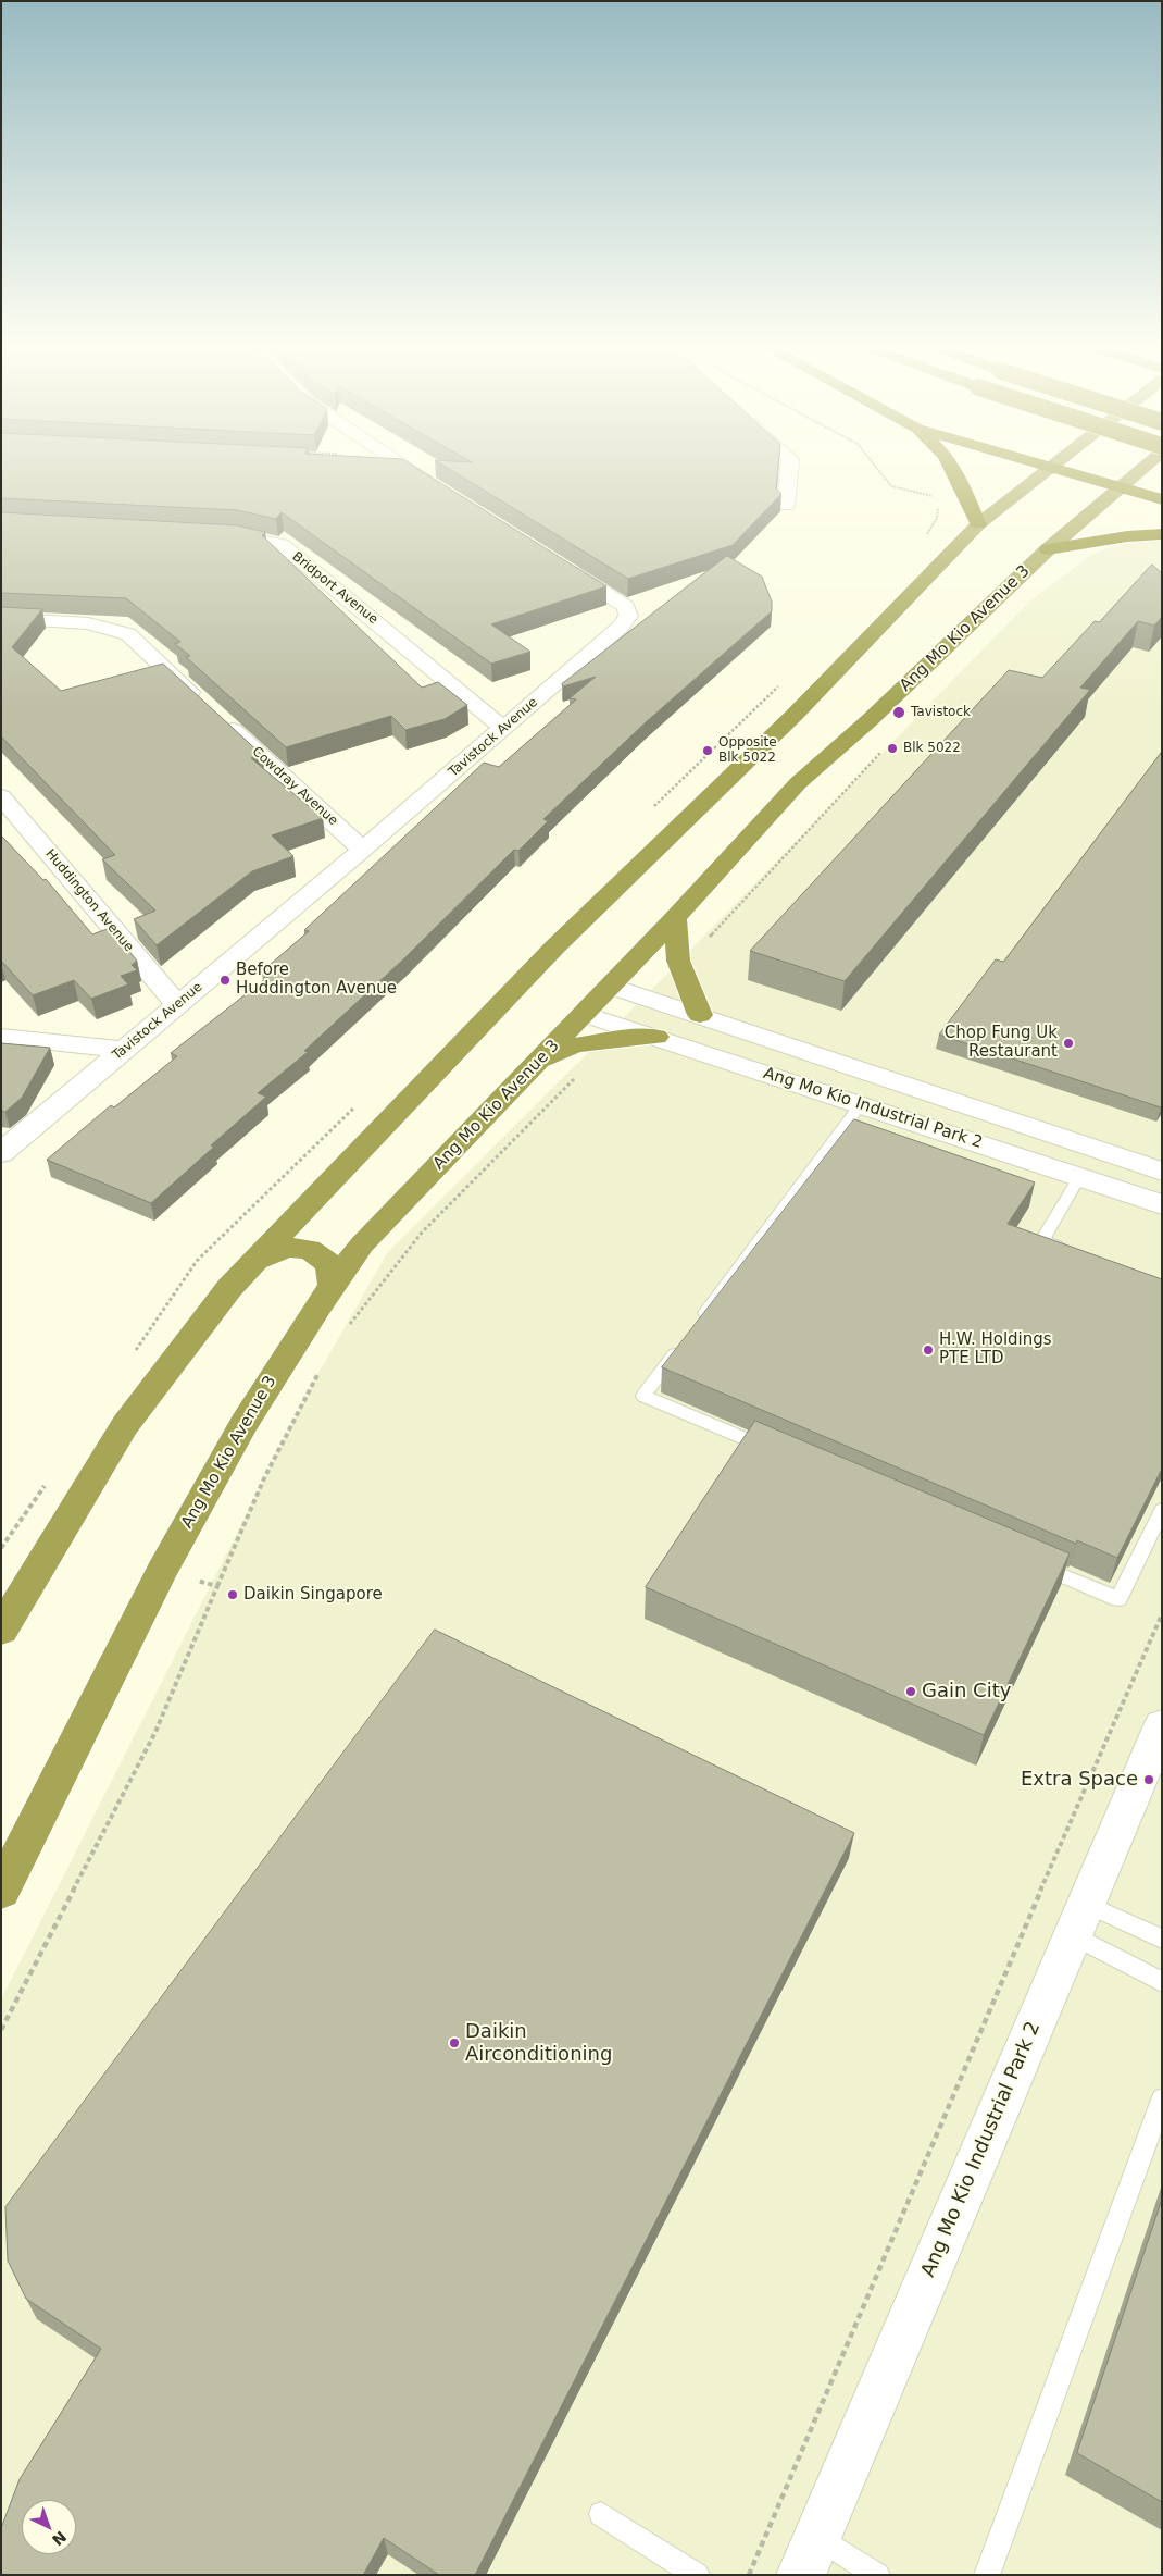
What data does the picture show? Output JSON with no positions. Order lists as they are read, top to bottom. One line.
{"streets":{"highway":["Ang Mo Kio Avenue 3"],"street":["Bridport Avenue","Tavistock Avenue","Cowdray Avenue","Huddington Avenue","Ang Mo Kio Industrial Park 2"]},"crossings":[["Bridport Avenue","Tavistock Avenue"],["Ang Mo Kio Avenue 3","Ang Mo Kio Industrial Park 2"],["Tavistock Avenue","Cowdray Avenue"],["Tavistock Avenue","Huddington Avenue"]],"places":["Tavistock","Blk 5022","Opposite Blk 5022","Before Huddington Avenue","Chop Fung Uk Restaurant","H.W. Holdings PTE LTD","Daikin Singapore","Gain City","Extra Space","Daikin Airconditioning"],"north":"bottom right"}
